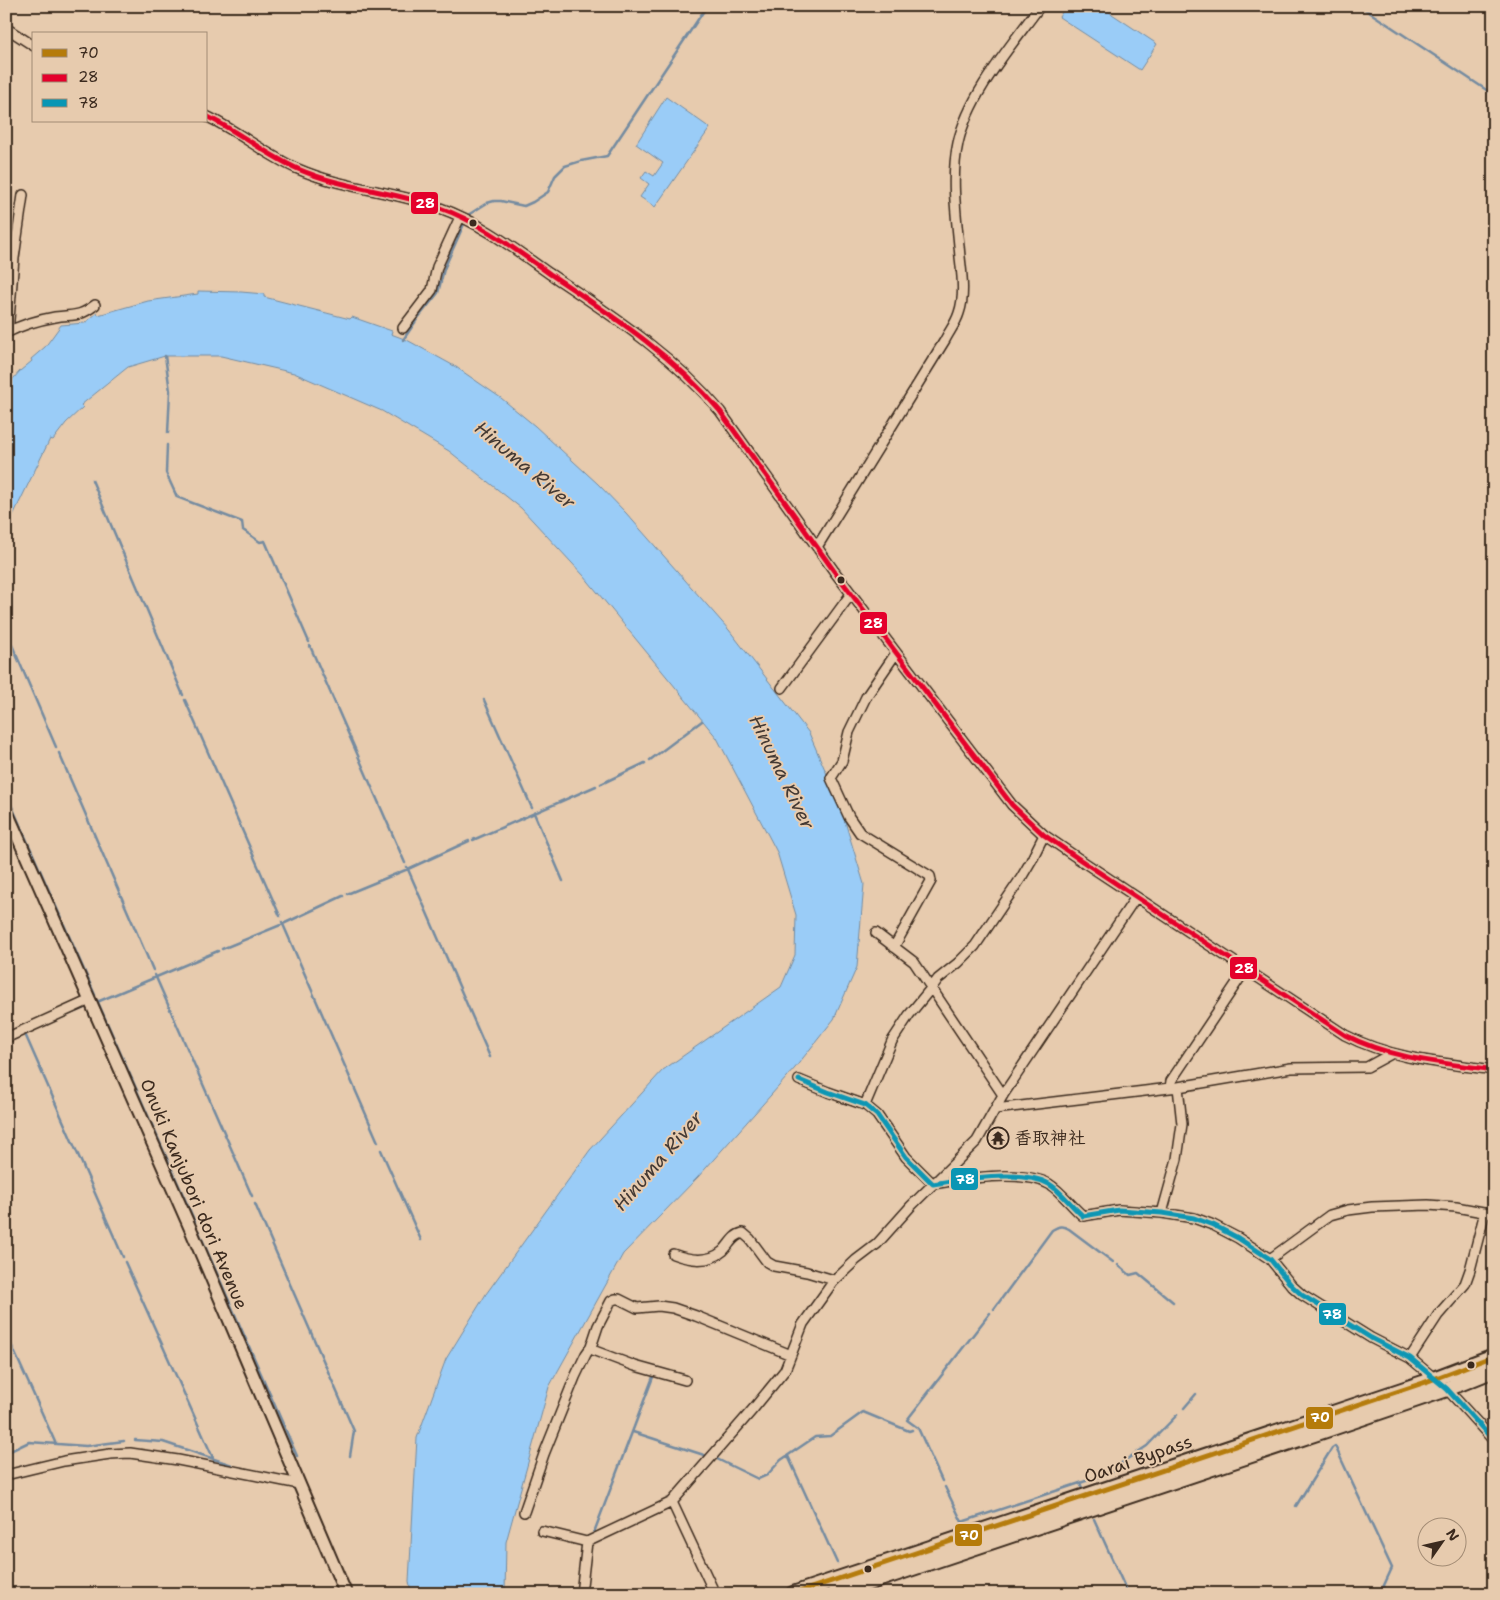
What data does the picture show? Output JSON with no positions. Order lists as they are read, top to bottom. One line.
{"streets":{"highway":["Oarai Bypass"],"main road":["Onuki Kanjubori dori Avenue"]},"water":["Hinuma River"],"places":{"temple":["香取神社"]},"lines":["transit line 28","transit line 78","transit line 70"],"legend":["70","28","78"],"north":"top right"}
